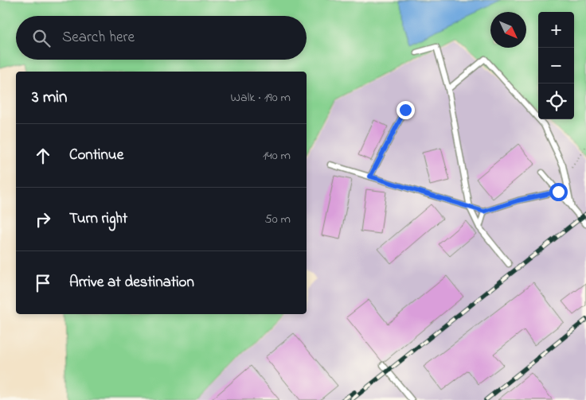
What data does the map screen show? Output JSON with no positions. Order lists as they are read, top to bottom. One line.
{"north":"bottom right","page":{"map_buttons":["+","−"],"search":"Search here","heading":["3 min","Walk · 190 m"],"list":[["Continue","140 m"],["Turn right","50 m"],"Arrive at destination"]}}
